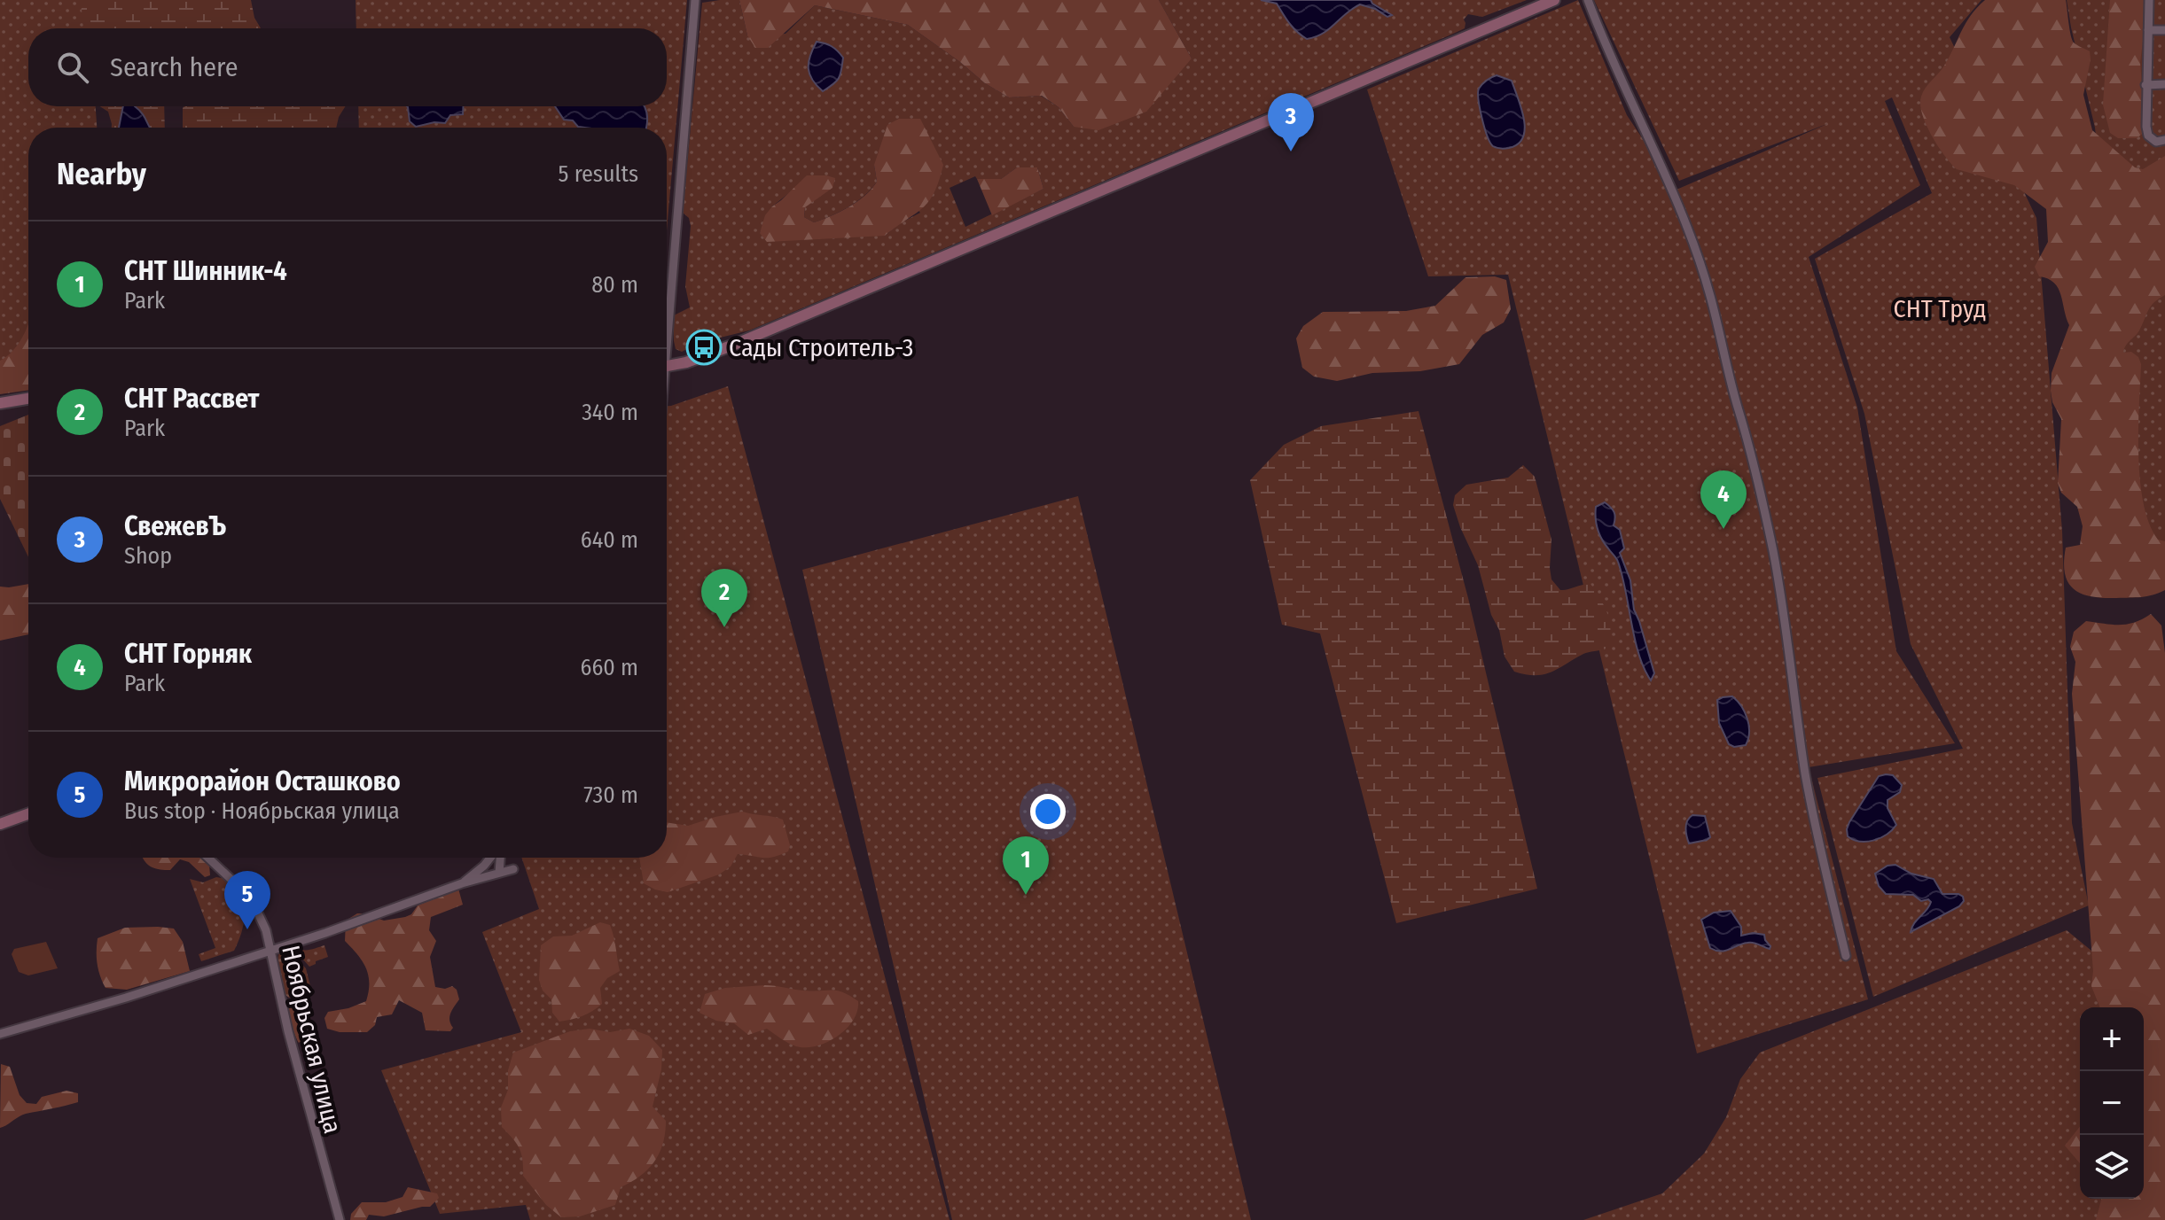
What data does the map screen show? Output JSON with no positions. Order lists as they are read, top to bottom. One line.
{"streets":{"street":["Ноябрьская улица"]},"parks":["СНТ Труд"],"places":{"bus stop":["Сады Строитель-3"]},"page":{"search":"Search here","pins":["3","4","2","1","5"],"heading":["Nearby","5 results"],"list":[{"mark":"1","name":"СНТ Шинник-4","note":"Park","value":"80 m"},{"mark":"2","name":"СНТ Рассвет","note":"Park","value":"340 m"},{"mark":"3","name":"СвежевЪ","note":"Shop","value":"640 m"},{"mark":"4","name":"СНТ Горняк","note":"Park","value":"660 m"},{"mark":"5","name":"Микрорайон Осташково","note":"Bus stop · Ноябрьская улица","value":"730 m"}],"map_buttons":["+","−"]}}
